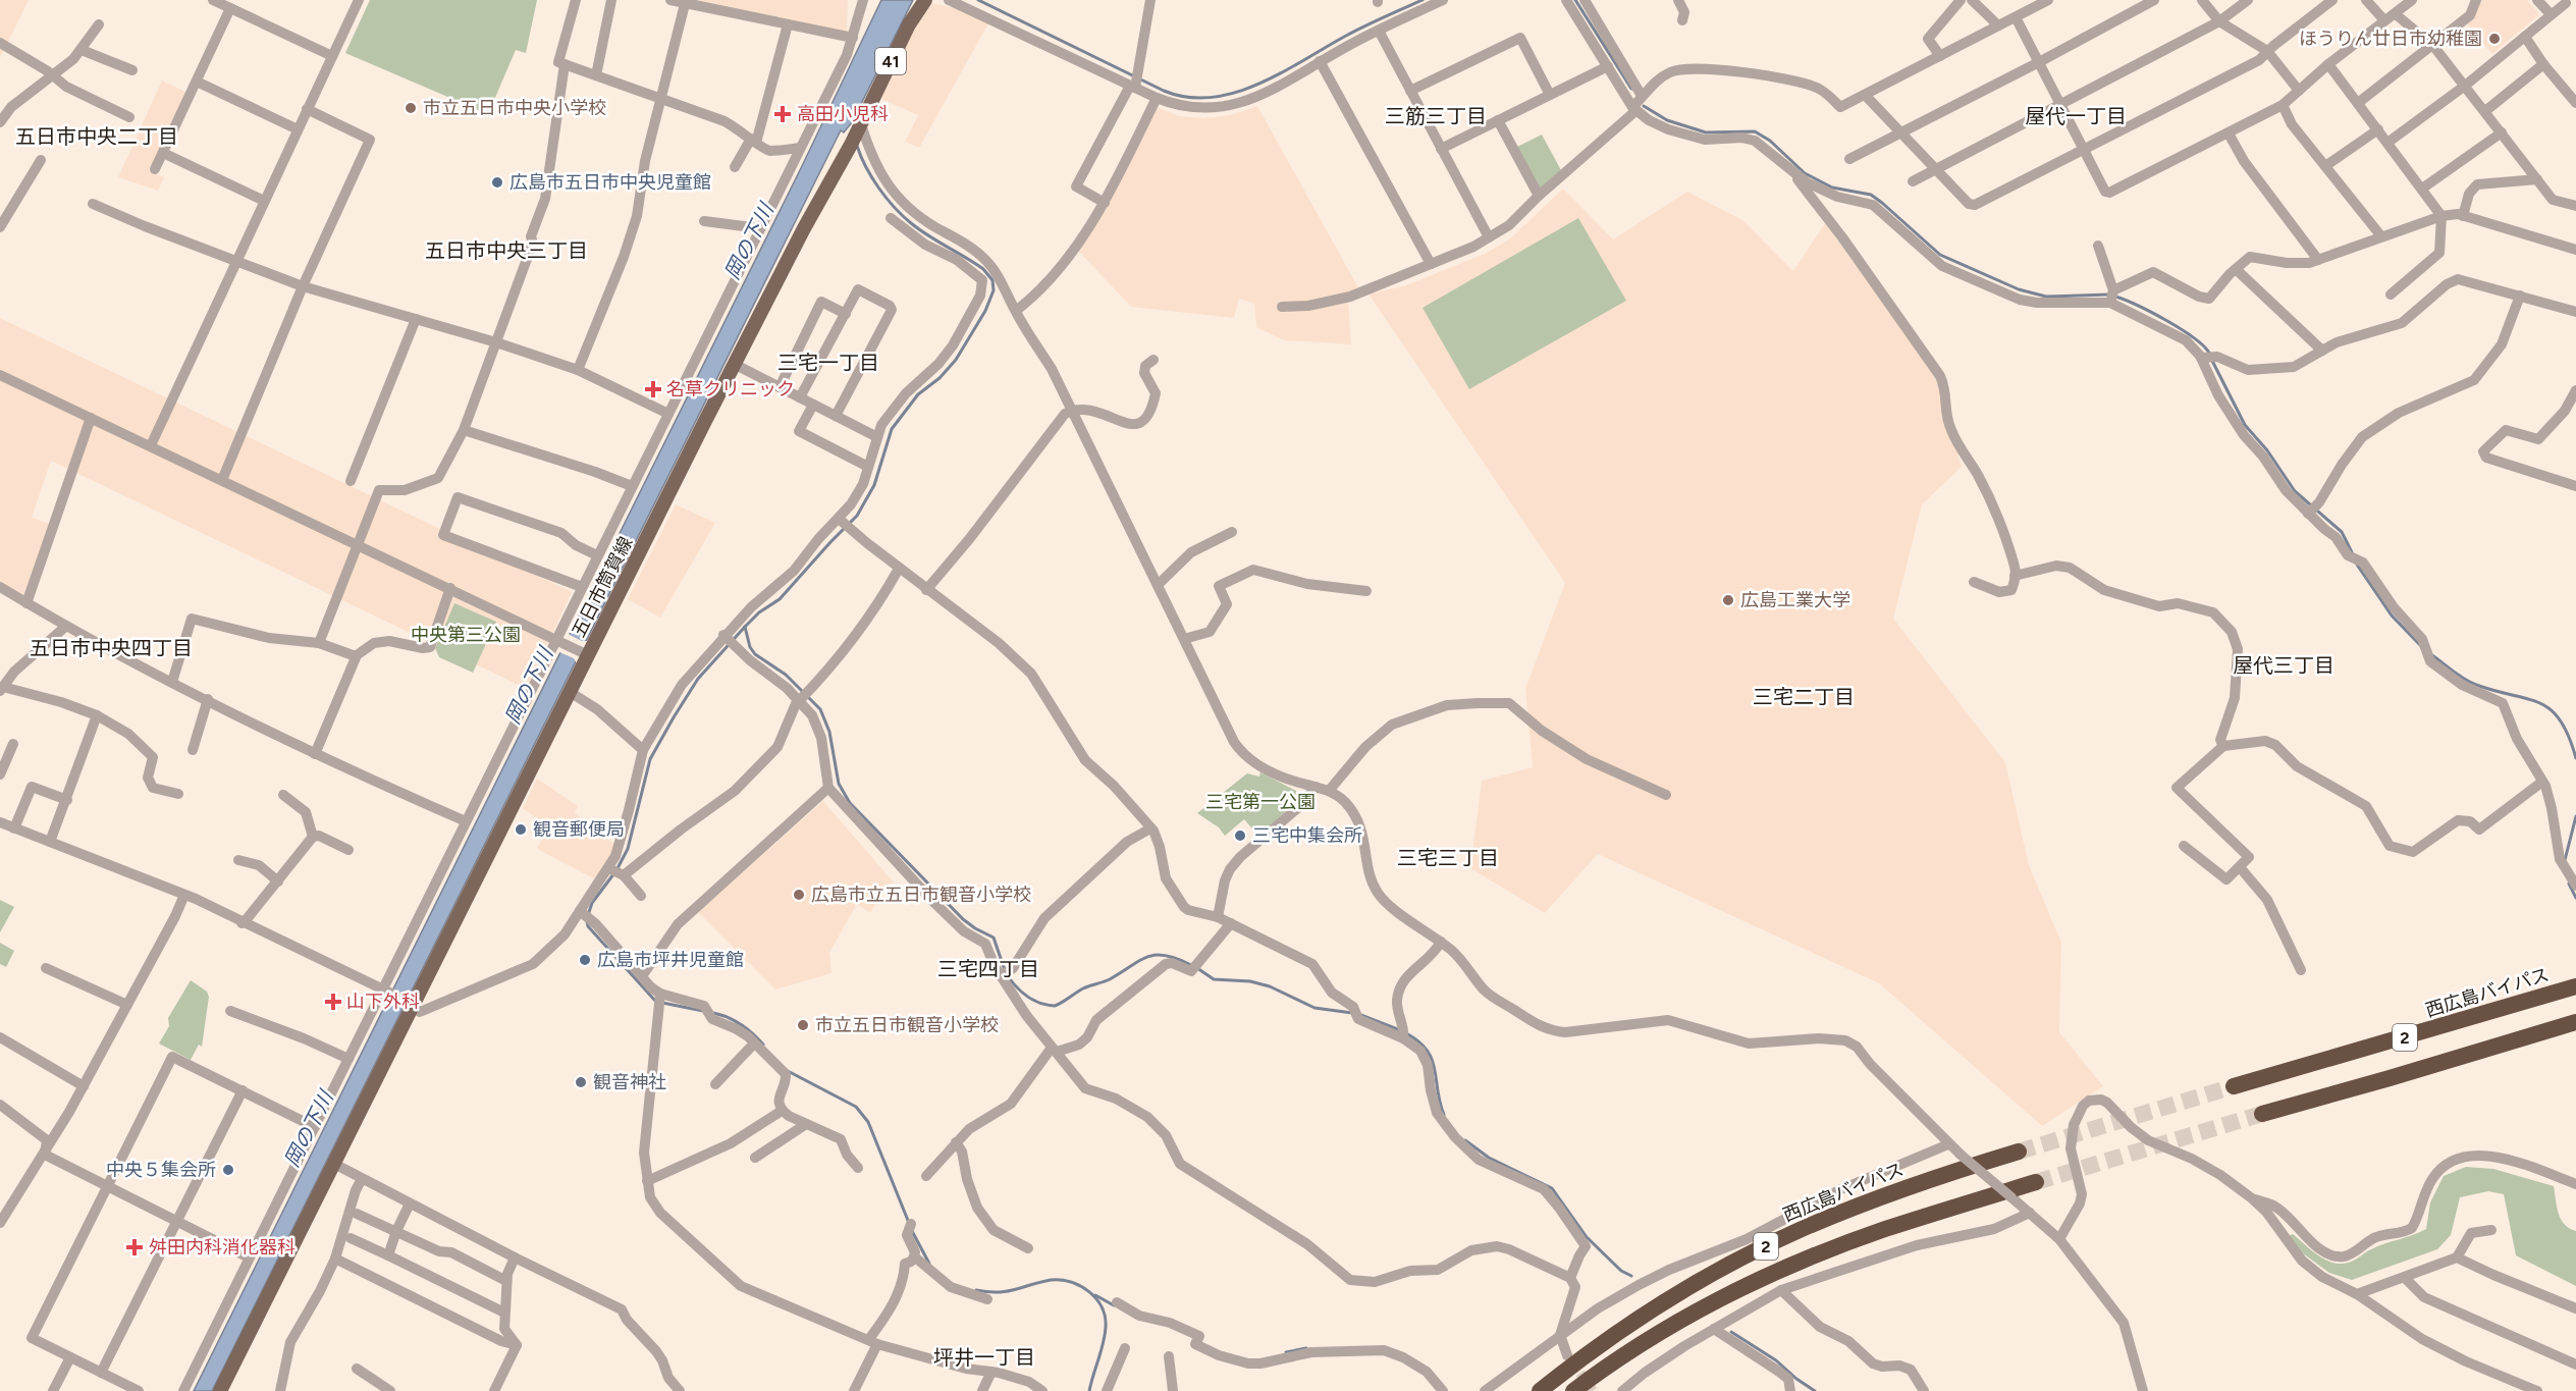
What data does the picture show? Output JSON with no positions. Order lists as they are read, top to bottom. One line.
{"streets":{"highway":["西広島バイパス","2"],"main road":["41","五日市筒賀線"]},"districts":["三筋三丁目","屋代一丁目","五日市中央二丁目","五日市中央三丁目","三宅一丁目","五日市中央四丁目","屋代三丁目","三宅二丁目","三宅三丁目","三宅四丁目","坪井一丁目"],"water":["岡の下川"],"parks":["中央第三公園","三宅第一公園"],"places":{"other":["ほうりん廿日市幼稚園","市立五日市中央小学校","広島市五日市中央児童館","広島工業大学","観音郵便局","三宅中集会所","広島市立五日市観音小学校","広島市坪井児童館","市立五日市観音小学校","観音神社","中央５集会所"],"health":["高田小児科","名草クリニック","山下外科","舛田内科消化器科"]}}
